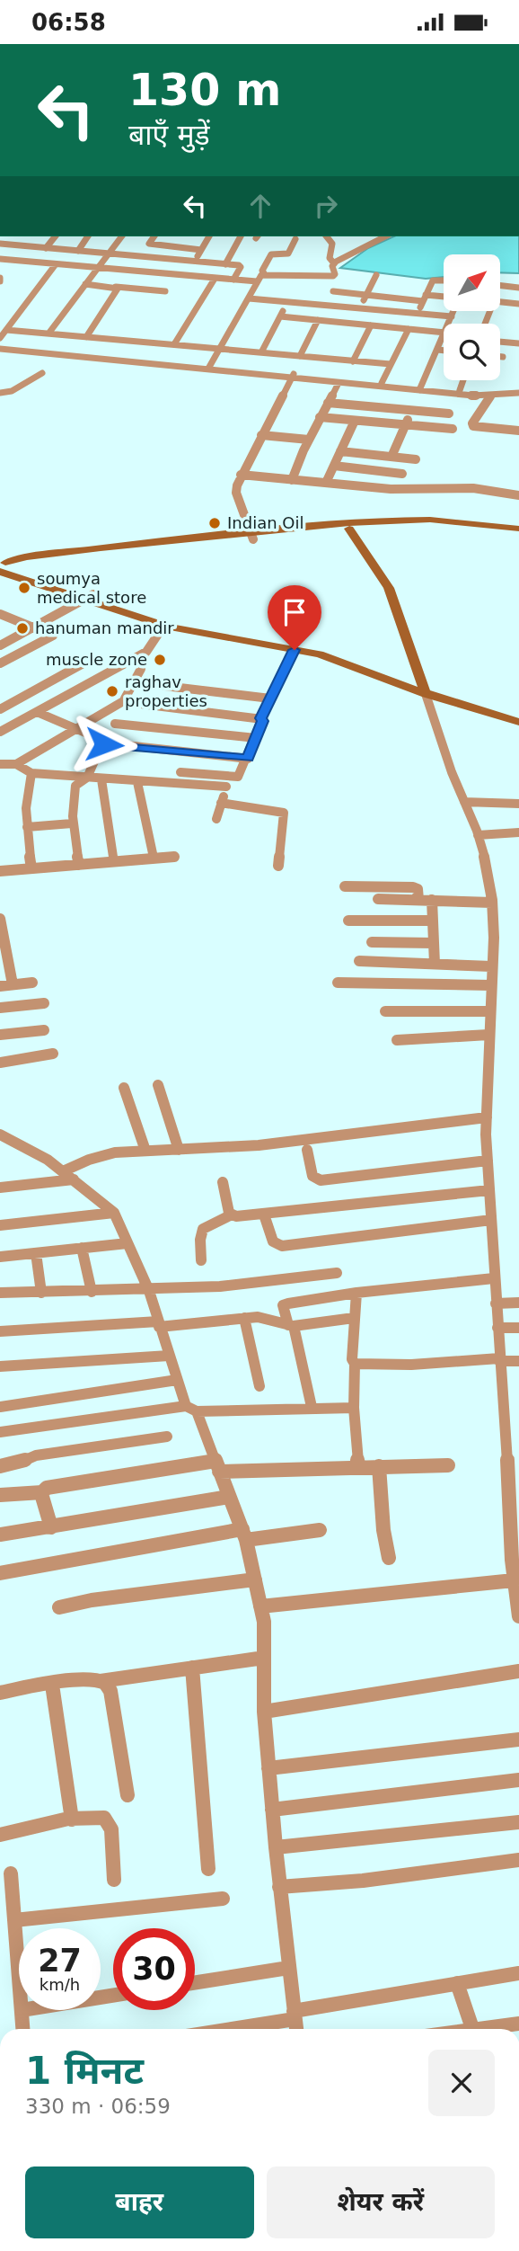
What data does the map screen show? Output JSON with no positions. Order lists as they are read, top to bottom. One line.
{"places":["Indian Oil","soumya medical store","hanuman mandir","muscle zone","raghav properties"],"north":"top right","page":{"status":"06:58","turn":["130 m","बाएँ मुड़ें"],"speed":"27 km/h","limit":"30","heading":["1 मिनट","330 m · 06:59"],"buttons":["बाहर","शेयर करें"]}}
